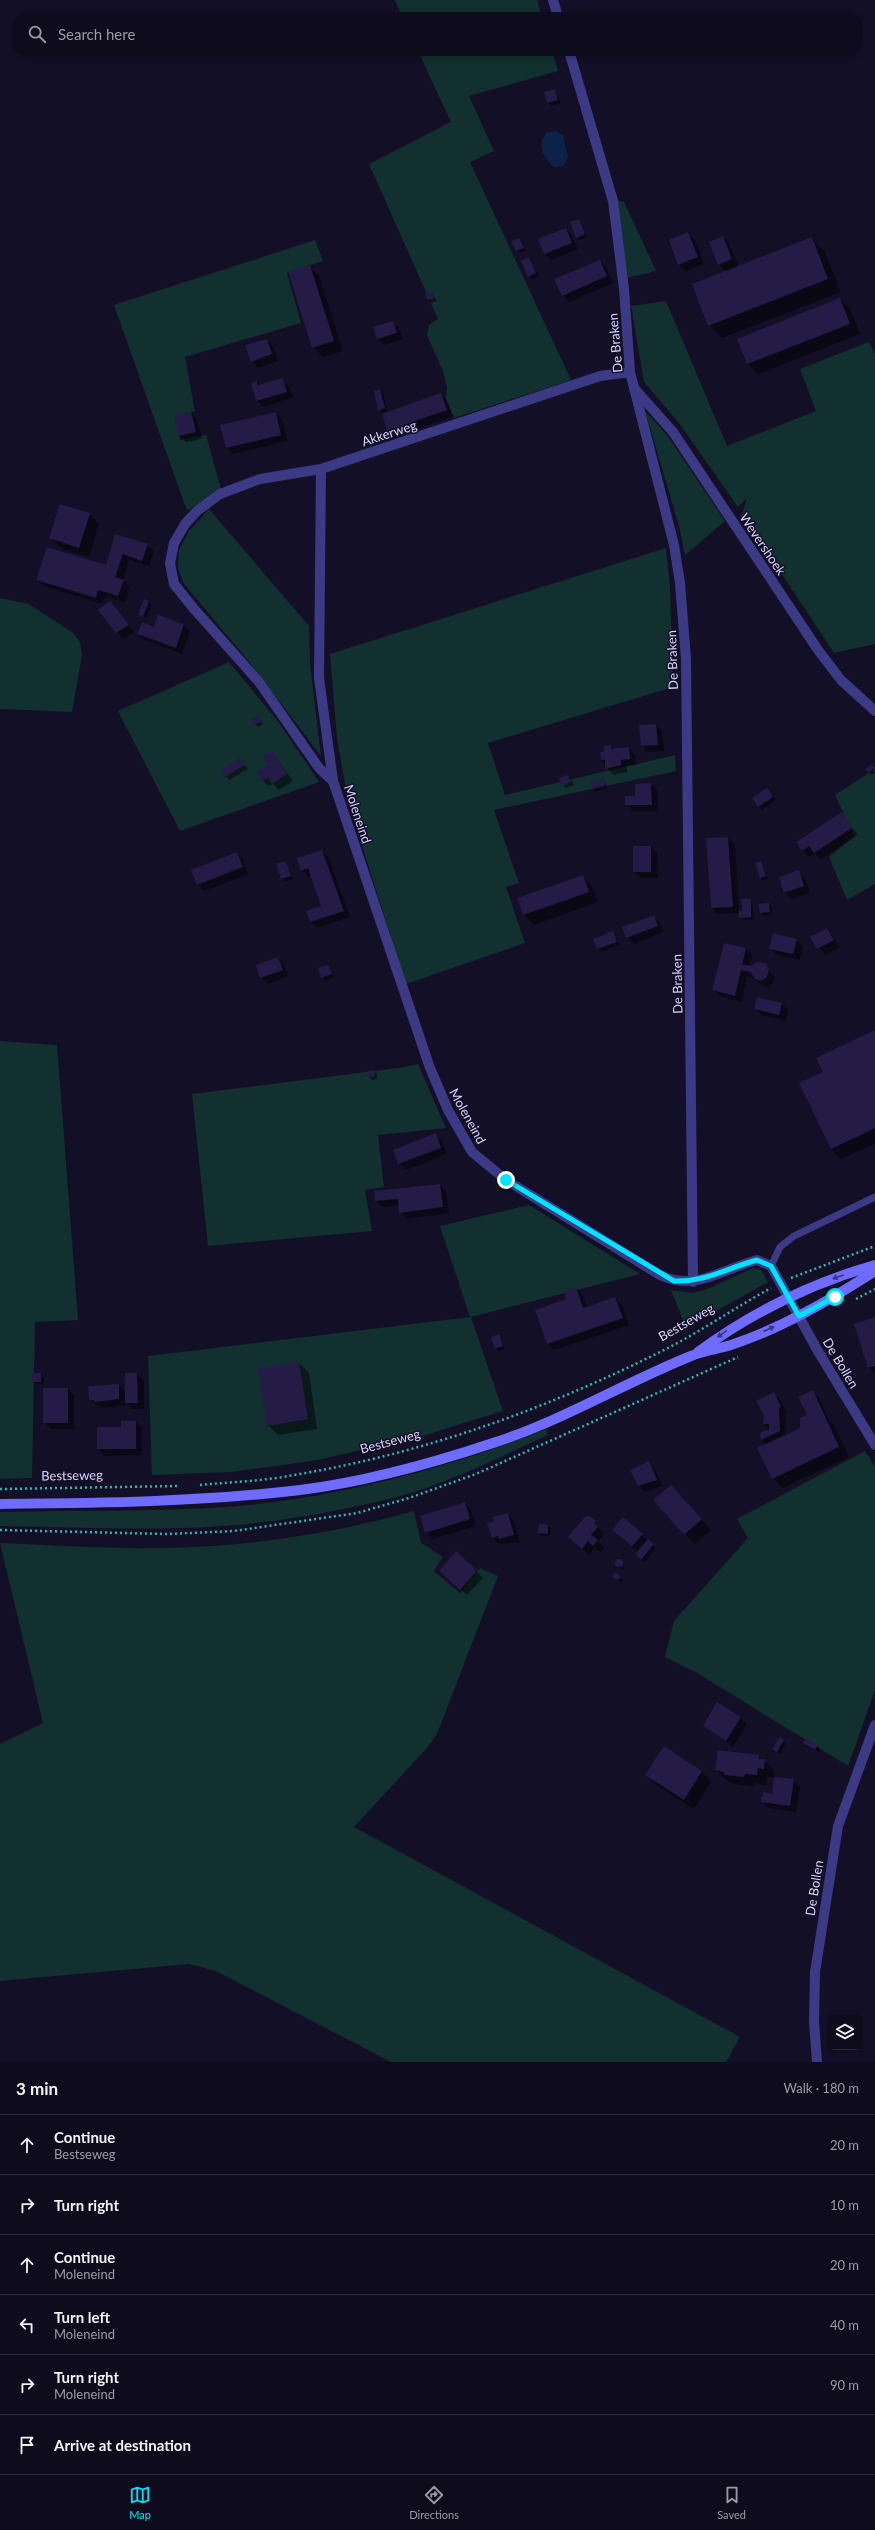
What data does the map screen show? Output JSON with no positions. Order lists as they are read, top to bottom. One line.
{"streets":{"street":["De Braken","Akkerweg","Wevershoek","Moleneind","De Bollen"],"path":["Bestseweg"]},"crossings":[["De Braken","Akkerweg"],["De Braken","Wevershoek"],["De Braken","Moleneind"],["Akkerweg","Moleneind"]],"page":{"search":"Search here","heading":["3 min","Walk · 180 m"],"list":[["Continue","Bestseweg","20 m"],["Turn right","10 m"],["Continue","Moleneind","20 m"],["Turn left","Moleneind","40 m"],["Turn right","Moleneind","90 m"],"Arrive at destination"],"nav":["Map","Directions","Saved"]}}
